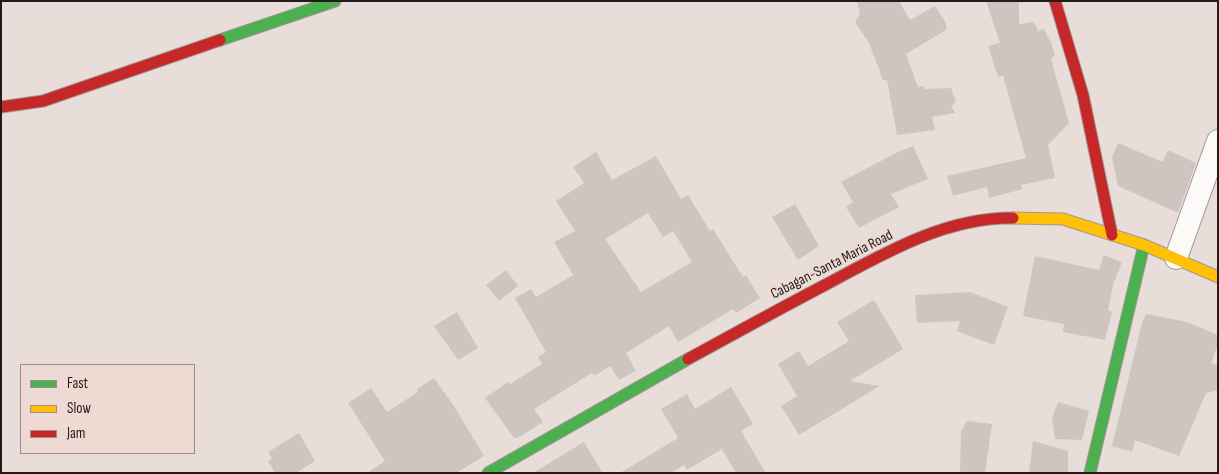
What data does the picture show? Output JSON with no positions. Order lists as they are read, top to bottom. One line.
{"streets":{"street":["Cabagan-Santa Maria Road"]},"legend":["Fast","Slow","Jam"]}
